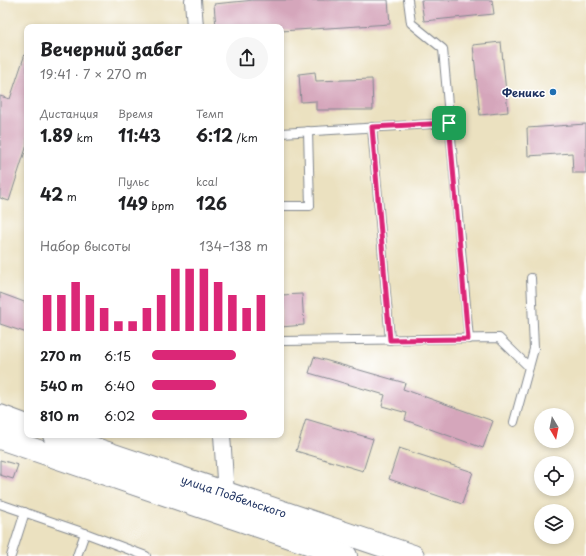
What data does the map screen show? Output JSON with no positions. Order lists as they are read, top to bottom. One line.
{"streets":{"main road":["улица Подбельского"]},"places":["Феникс"],"north":"bottom","page":{"heading":["Вечерний забег","19:41 · 7 × 270 m"],"stats":[["Дистанция","1.89 km"],["Время","11:43"],["Темп","6:12 /km"],["42 m"],["Пульс","149 bpm"],["kcal","126"]],"chart":["Набор высоты","134–138 m"],"list":[{"name":"270 m","note":"6:15"},{"name":"540 m","note":"6:40"},{"name":"810 m","note":"6:02"}]}}
